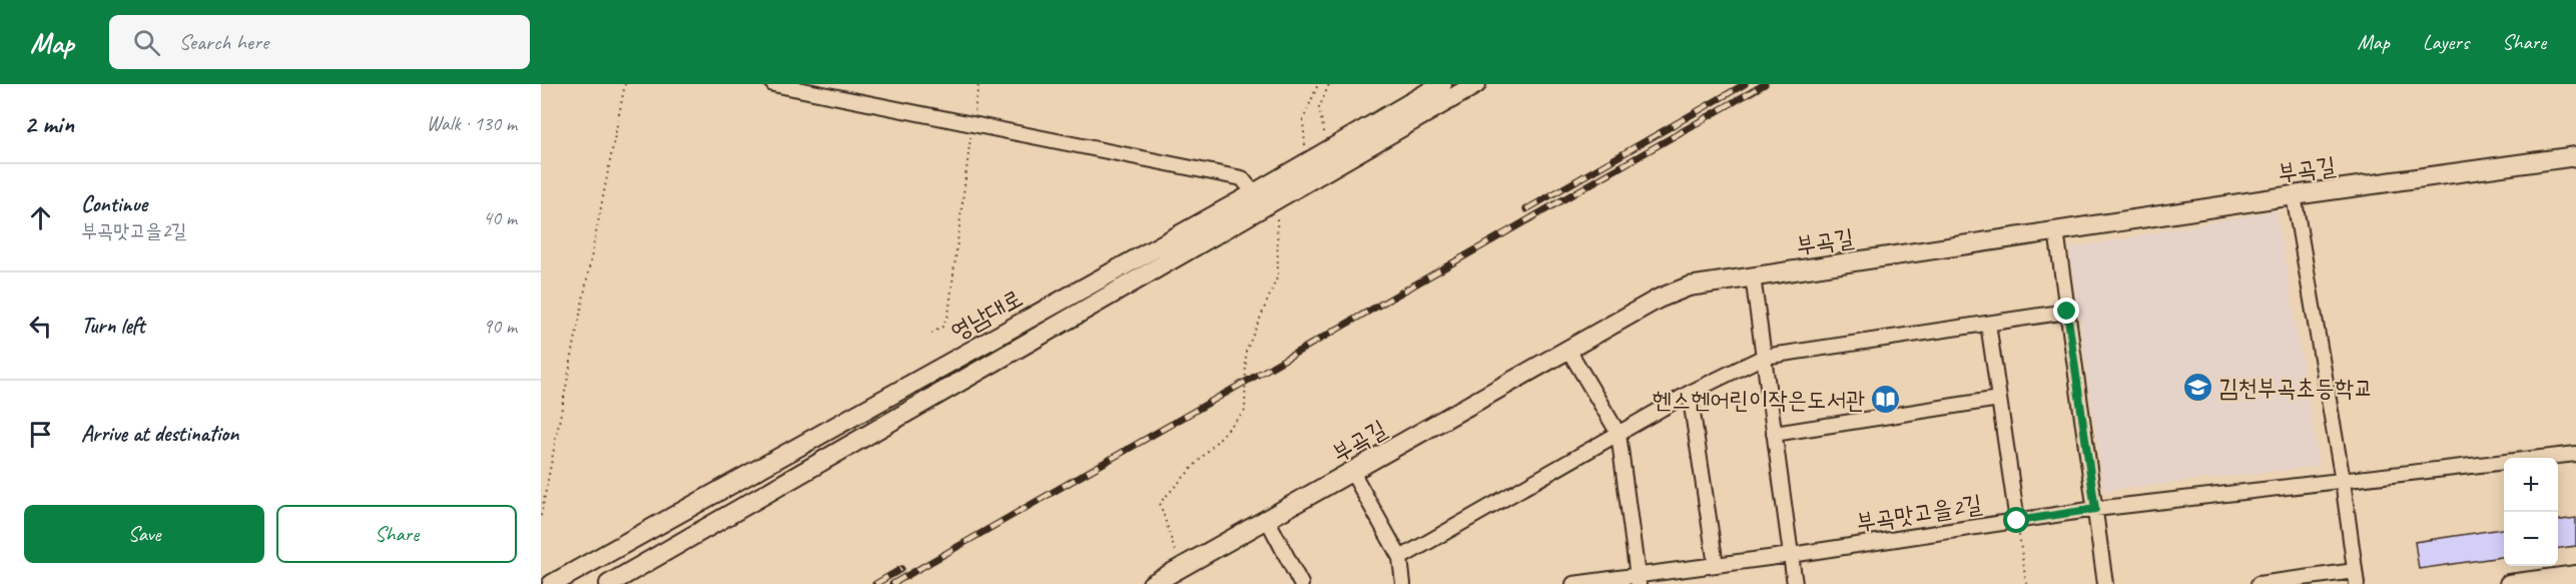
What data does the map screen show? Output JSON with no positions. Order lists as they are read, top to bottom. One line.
{"streets":{"main road":["부곡길","영남대로"],"street":["부곡맛고을2길"]},"places":{"school or university":["김천부곡초등학교"],"library":["헨스헨어린이작은도서관"]},"page":{"header":"Map","search":"Search here","nav":["Map","Layers","Share"],"heading":["2 min","Walk · 130 m"],"list":[["Continue","부곡맛고을2길","40 m"],["Turn left","90 m"],"Arrive at destination"],"map_buttons":["+","−"],"buttons":["Save","Share"]}}
